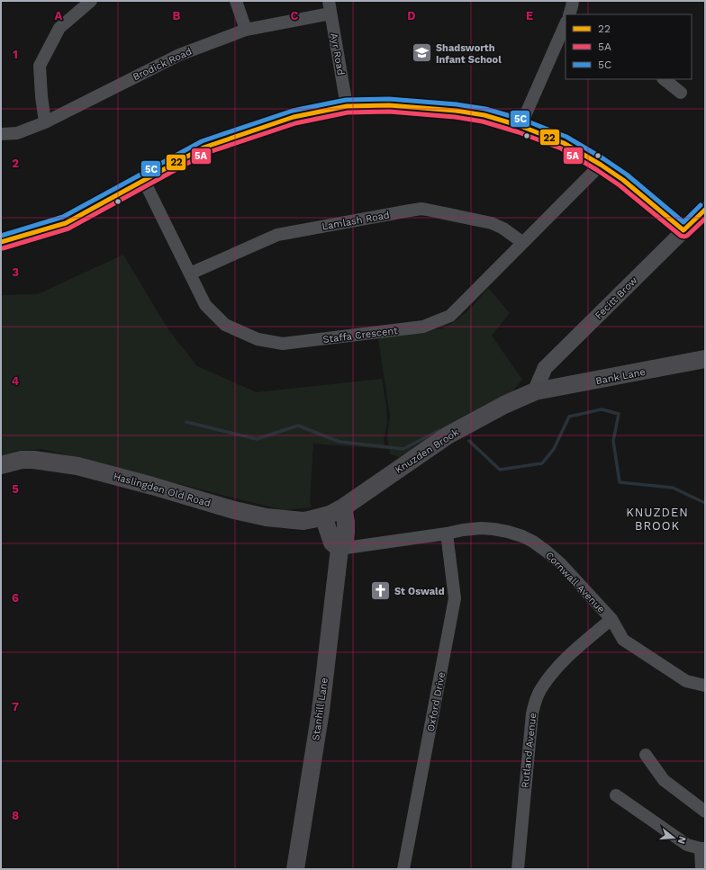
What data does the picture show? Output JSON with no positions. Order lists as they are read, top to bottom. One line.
{"streets":{"main road":["Bank Lane","Knuzden Brook","Haslingden Old Road","Stanhill Lane"],"street":["Ayr Road","Brodick Road","Lamlash Road","Fecitt Brow","Staffa Crescent","Cornwall Avenue","Oxford Drive","Rutland Avenue"]},"crossings":[["Ayr Road","Brodick Road"],["Lamlash Road","Staffa Crescent"],["Fecitt Brow","Bank Lane"],["Fecitt Brow","Knuzden Brook"],["Bank Lane","Knuzden Brook"],["Knuzden Brook","Haslingden Old Road"],["Knuzden Brook","Stanhill Lane"],["Cornwall Avenue","Oxford Drive"],["Cornwall Avenue","Stanhill Lane"],["Cornwall Avenue","Rutland Avenue"]],"districts":["KNUZDEN BROOK"],"places":{"school or university":["Shadsworth Infant School"],"church":["St Oswald"]},"lines":["transit line 5C","transit line 22","transit line 5A"],"legend":["22","5A","5C"],"north":"right","grid":{"columns":["A","B","C","D","E"],"rows":["1","2","3","4","5","6","7","8"]}}
